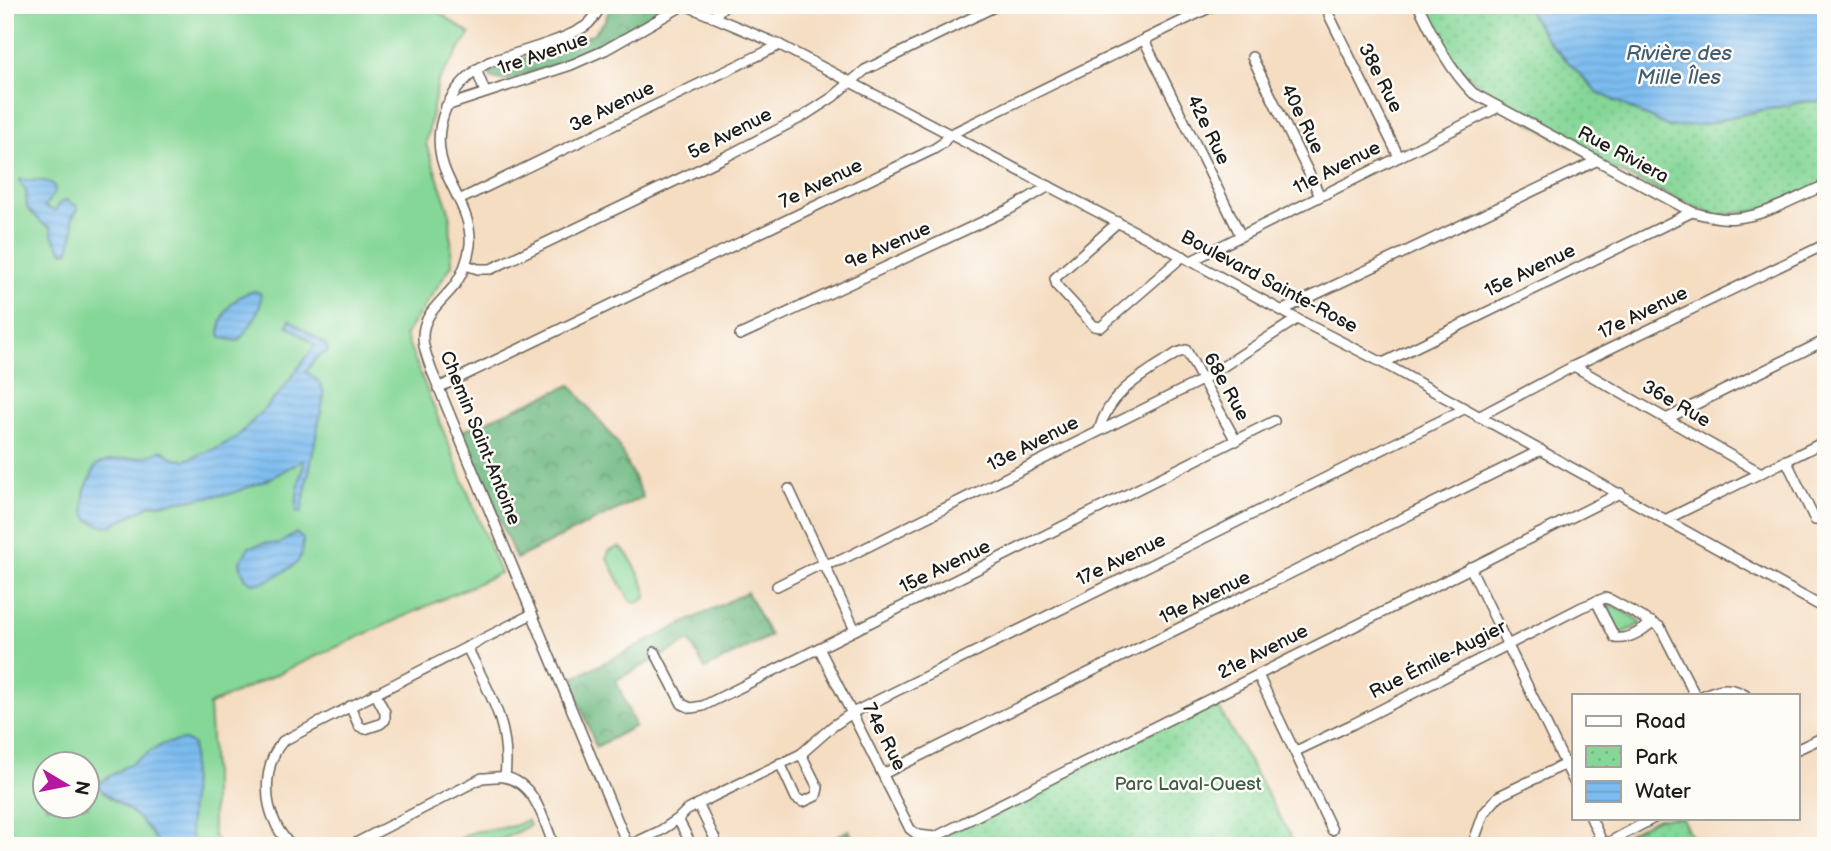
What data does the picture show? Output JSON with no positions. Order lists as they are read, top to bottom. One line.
{"streets":{"street":["1re Avenue","38e Rue","3e Avenue","40e Rue","42e Rue","5e Avenue","Rue Riviera","11e Avenue","7e Avenue","9e Avenue","15e Avenue","Boulevard Sainte-Rose","17e Avenue","68e Rue","36e Rue","Chemin Saint-Antoine","13e Avenue","19e Avenue","21e Avenue","Rue Émile-Augier","74e Rue"]},"crossings":[["1re Avenue","Boulevard Sainte-Rose"],["1re Avenue","Chemin Saint-Antoine"],["38e Rue","11e Avenue"],["3e Avenue","Boulevard Sainte-Rose"],["3e Avenue","Chemin Saint-Antoine"],["40e Rue","11e Avenue"],["42e Rue","11e Avenue"],["42e Rue","7e Avenue"],["5e Avenue","Boulevard Sainte-Rose"],["5e Avenue","Chemin Saint-Antoine"],["Rue Riviera","11e Avenue"],["Rue Riviera","15e Avenue"],["11e Avenue","Boulevard Sainte-Rose"],["7e Avenue","Boulevard Sainte-Rose"],["7e Avenue","Chemin Saint-Antoine"],["9e Avenue","Boulevard Sainte-Rose"],["15e Avenue","Boulevard Sainte-Rose"],["15e Avenue","68e Rue"],["15e Avenue","74e Rue"],["Boulevard Sainte-Rose","17e Avenue"],["Boulevard Sainte-Rose","13e Avenue"],["Boulevard Sainte-Rose","19e Avenue"],["Boulevard Sainte-Rose","21e Avenue"],["17e Avenue","36e Rue"],["17e Avenue","Chemin Saint-Antoine"],["17e Avenue","74e Rue"],["68e Rue","13e Avenue"],["19e Avenue","74e Rue"],["21e Avenue","74e Rue"]],"water":["Rivière des Mille Îles"],"parks":["Parc Laval-Ouest"],"legend":["Road","Park","Water"],"north":"right"}
